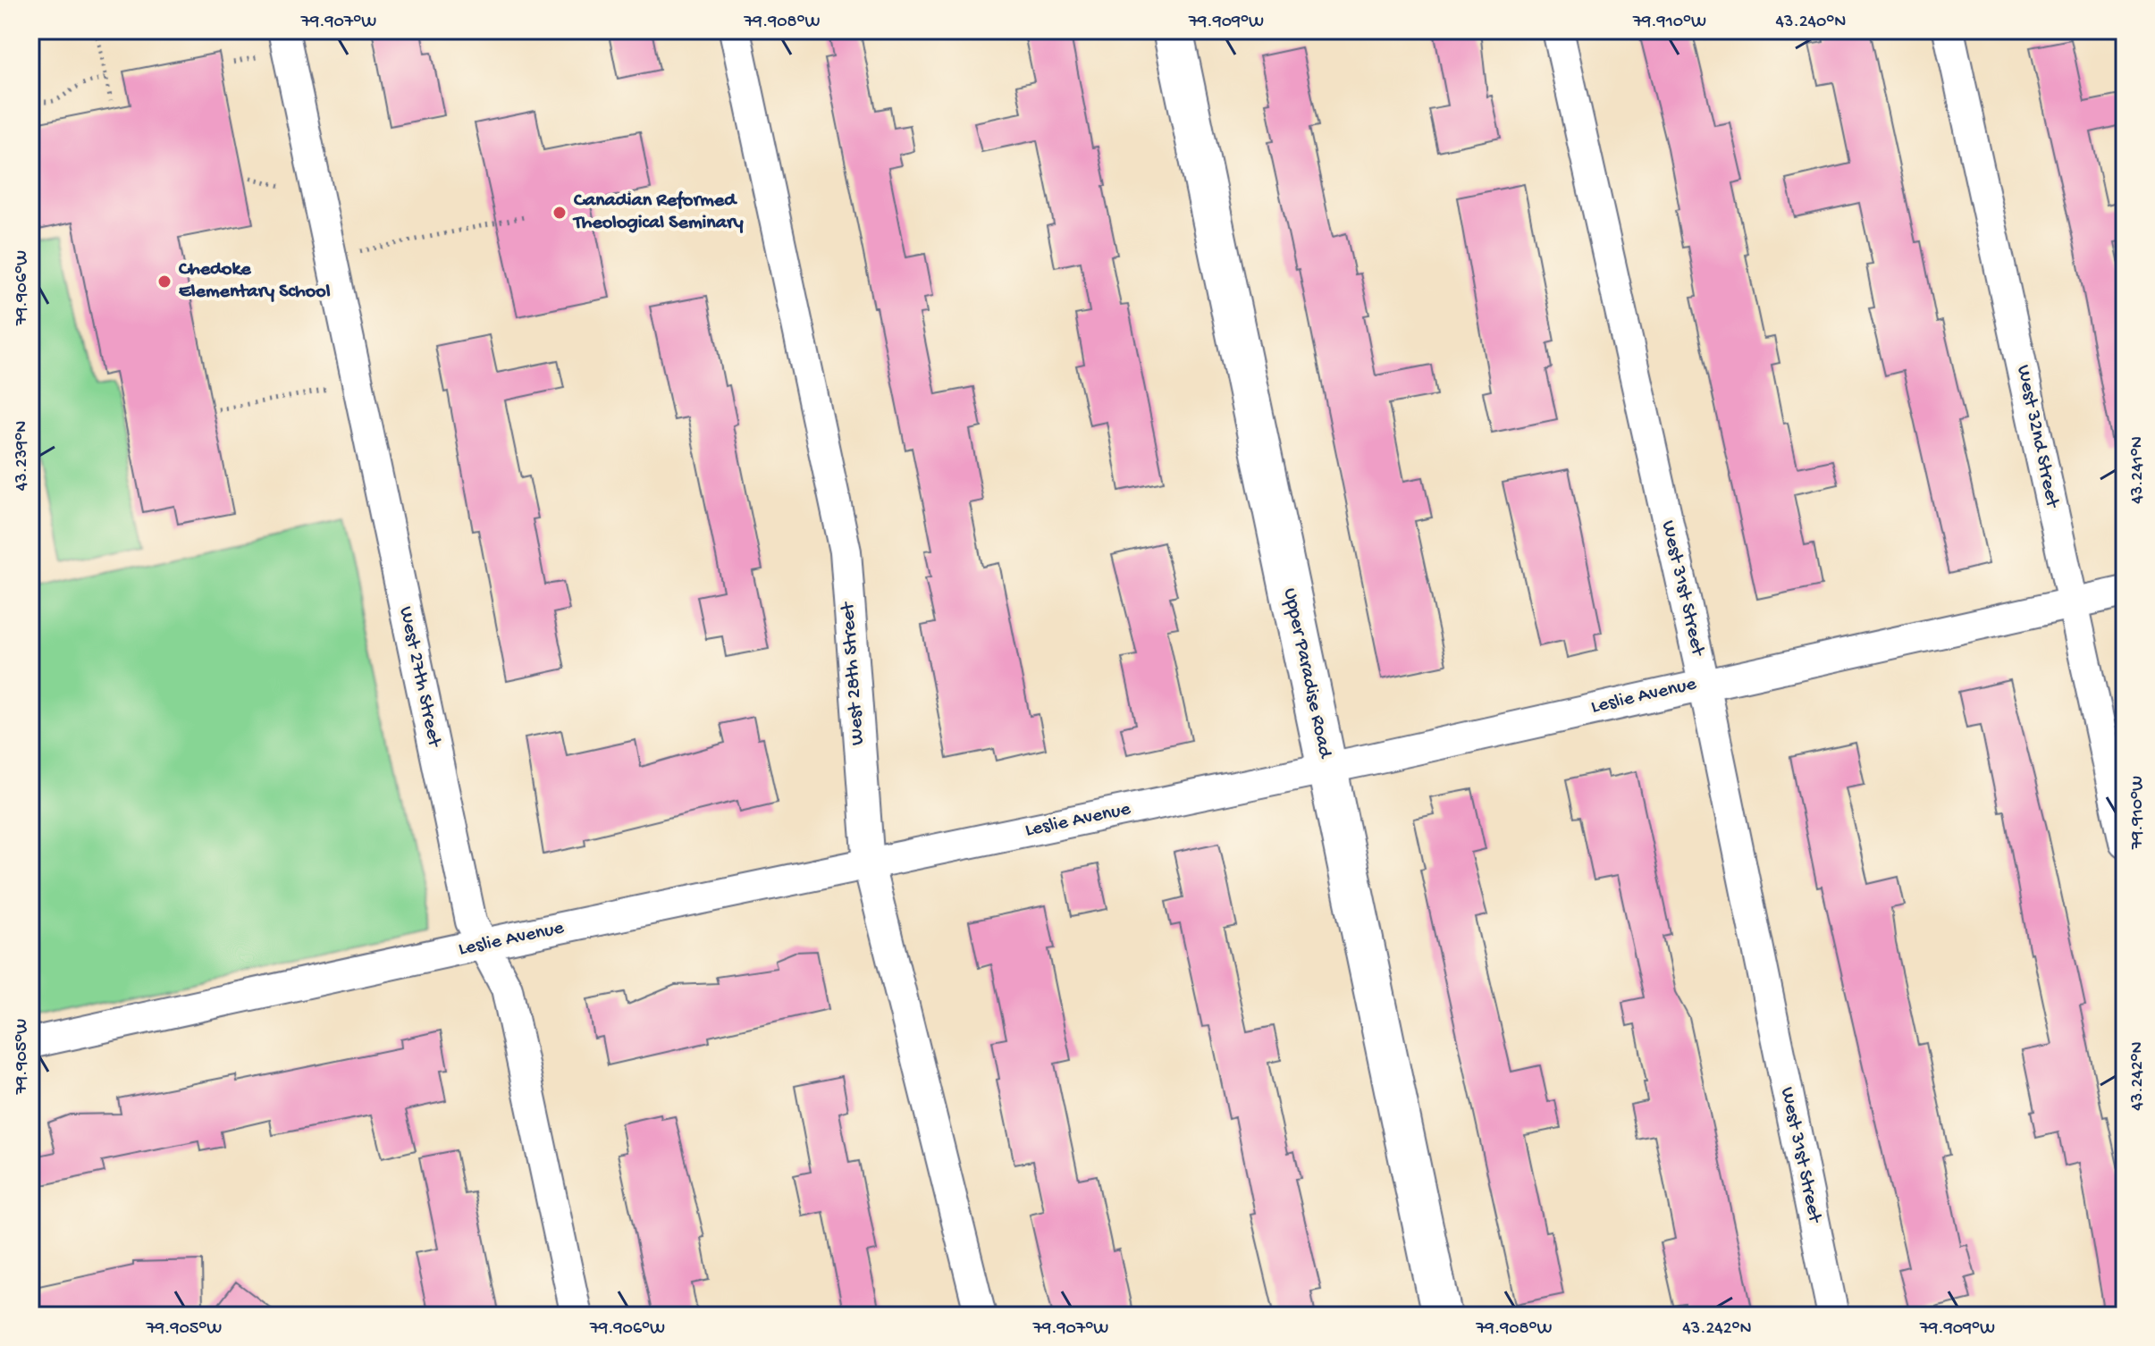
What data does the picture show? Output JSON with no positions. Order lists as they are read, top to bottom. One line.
{"streets":{"street":["West 32nd Street","West 31st Street","Upper Paradise Road","West 28th Street","West 27th Street","Leslie Avenue"]},"crossings":[["West 32nd Street","Leslie Avenue"],["West 31st Street","Leslie Avenue"],["Upper Paradise Road","Leslie Avenue"],["West 28th Street","Leslie Avenue"],["West 27th Street","Leslie Avenue"]],"places":["Canadian Reformed Theological Seminary","Chedoke Elementary School"],"coordinates":["79.907°W","79.908°W","79.909°W","79.910°W","43.240°N","79.906°W","43.239°N","43.241°N","79.905°W","43.242°N"]}
